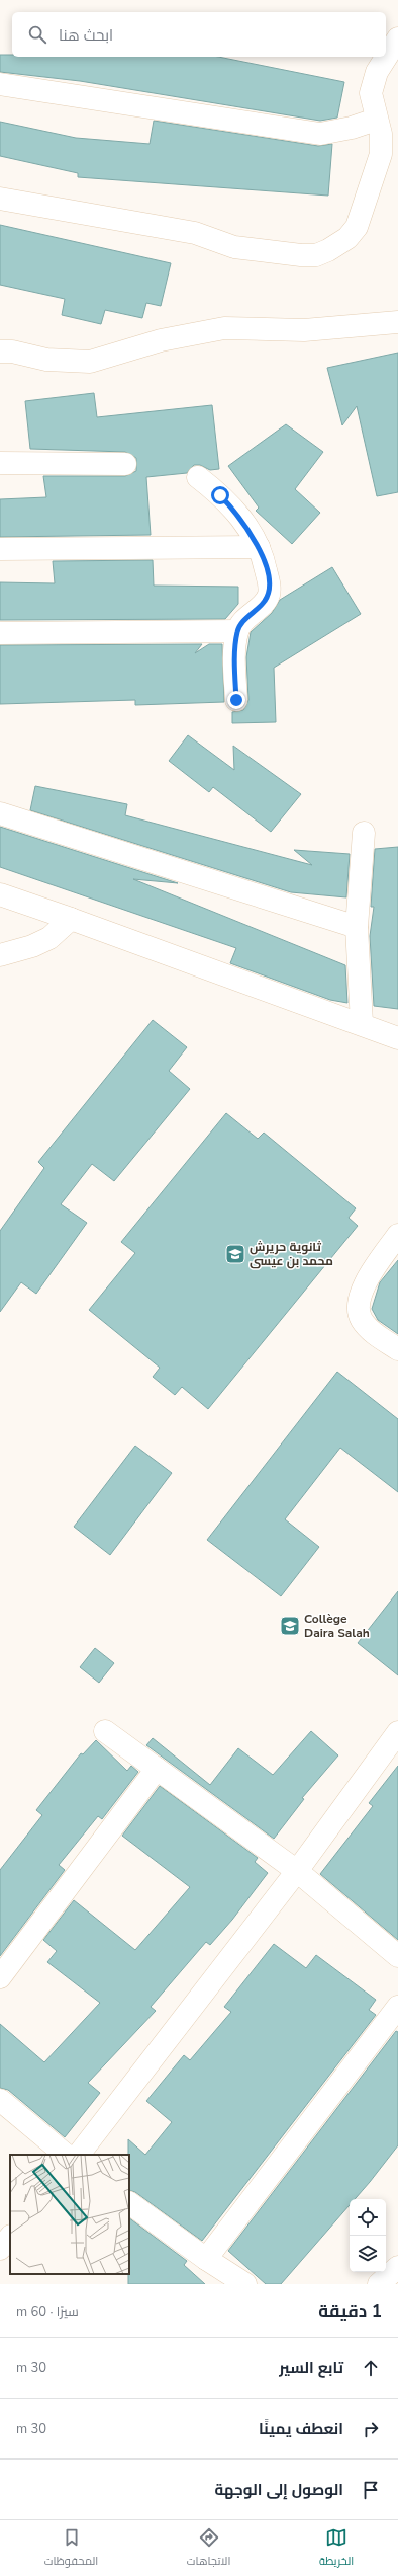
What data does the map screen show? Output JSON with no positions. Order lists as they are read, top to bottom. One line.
{"places":{"school or university":["ثانوية حريرش محمد بن عيسى","Collège Daira Salah"]},"page":{"search":"ابحث هنا","heading":["1 دقيقة","سيرًا · 60 m"],"list":[["تابع السير","30 m"],["انعطف يمينًا","30 m"],"الوصول إلى الوجهة"],"nav":["الخريطة","الاتجاهات","المحفوظات"]}}
